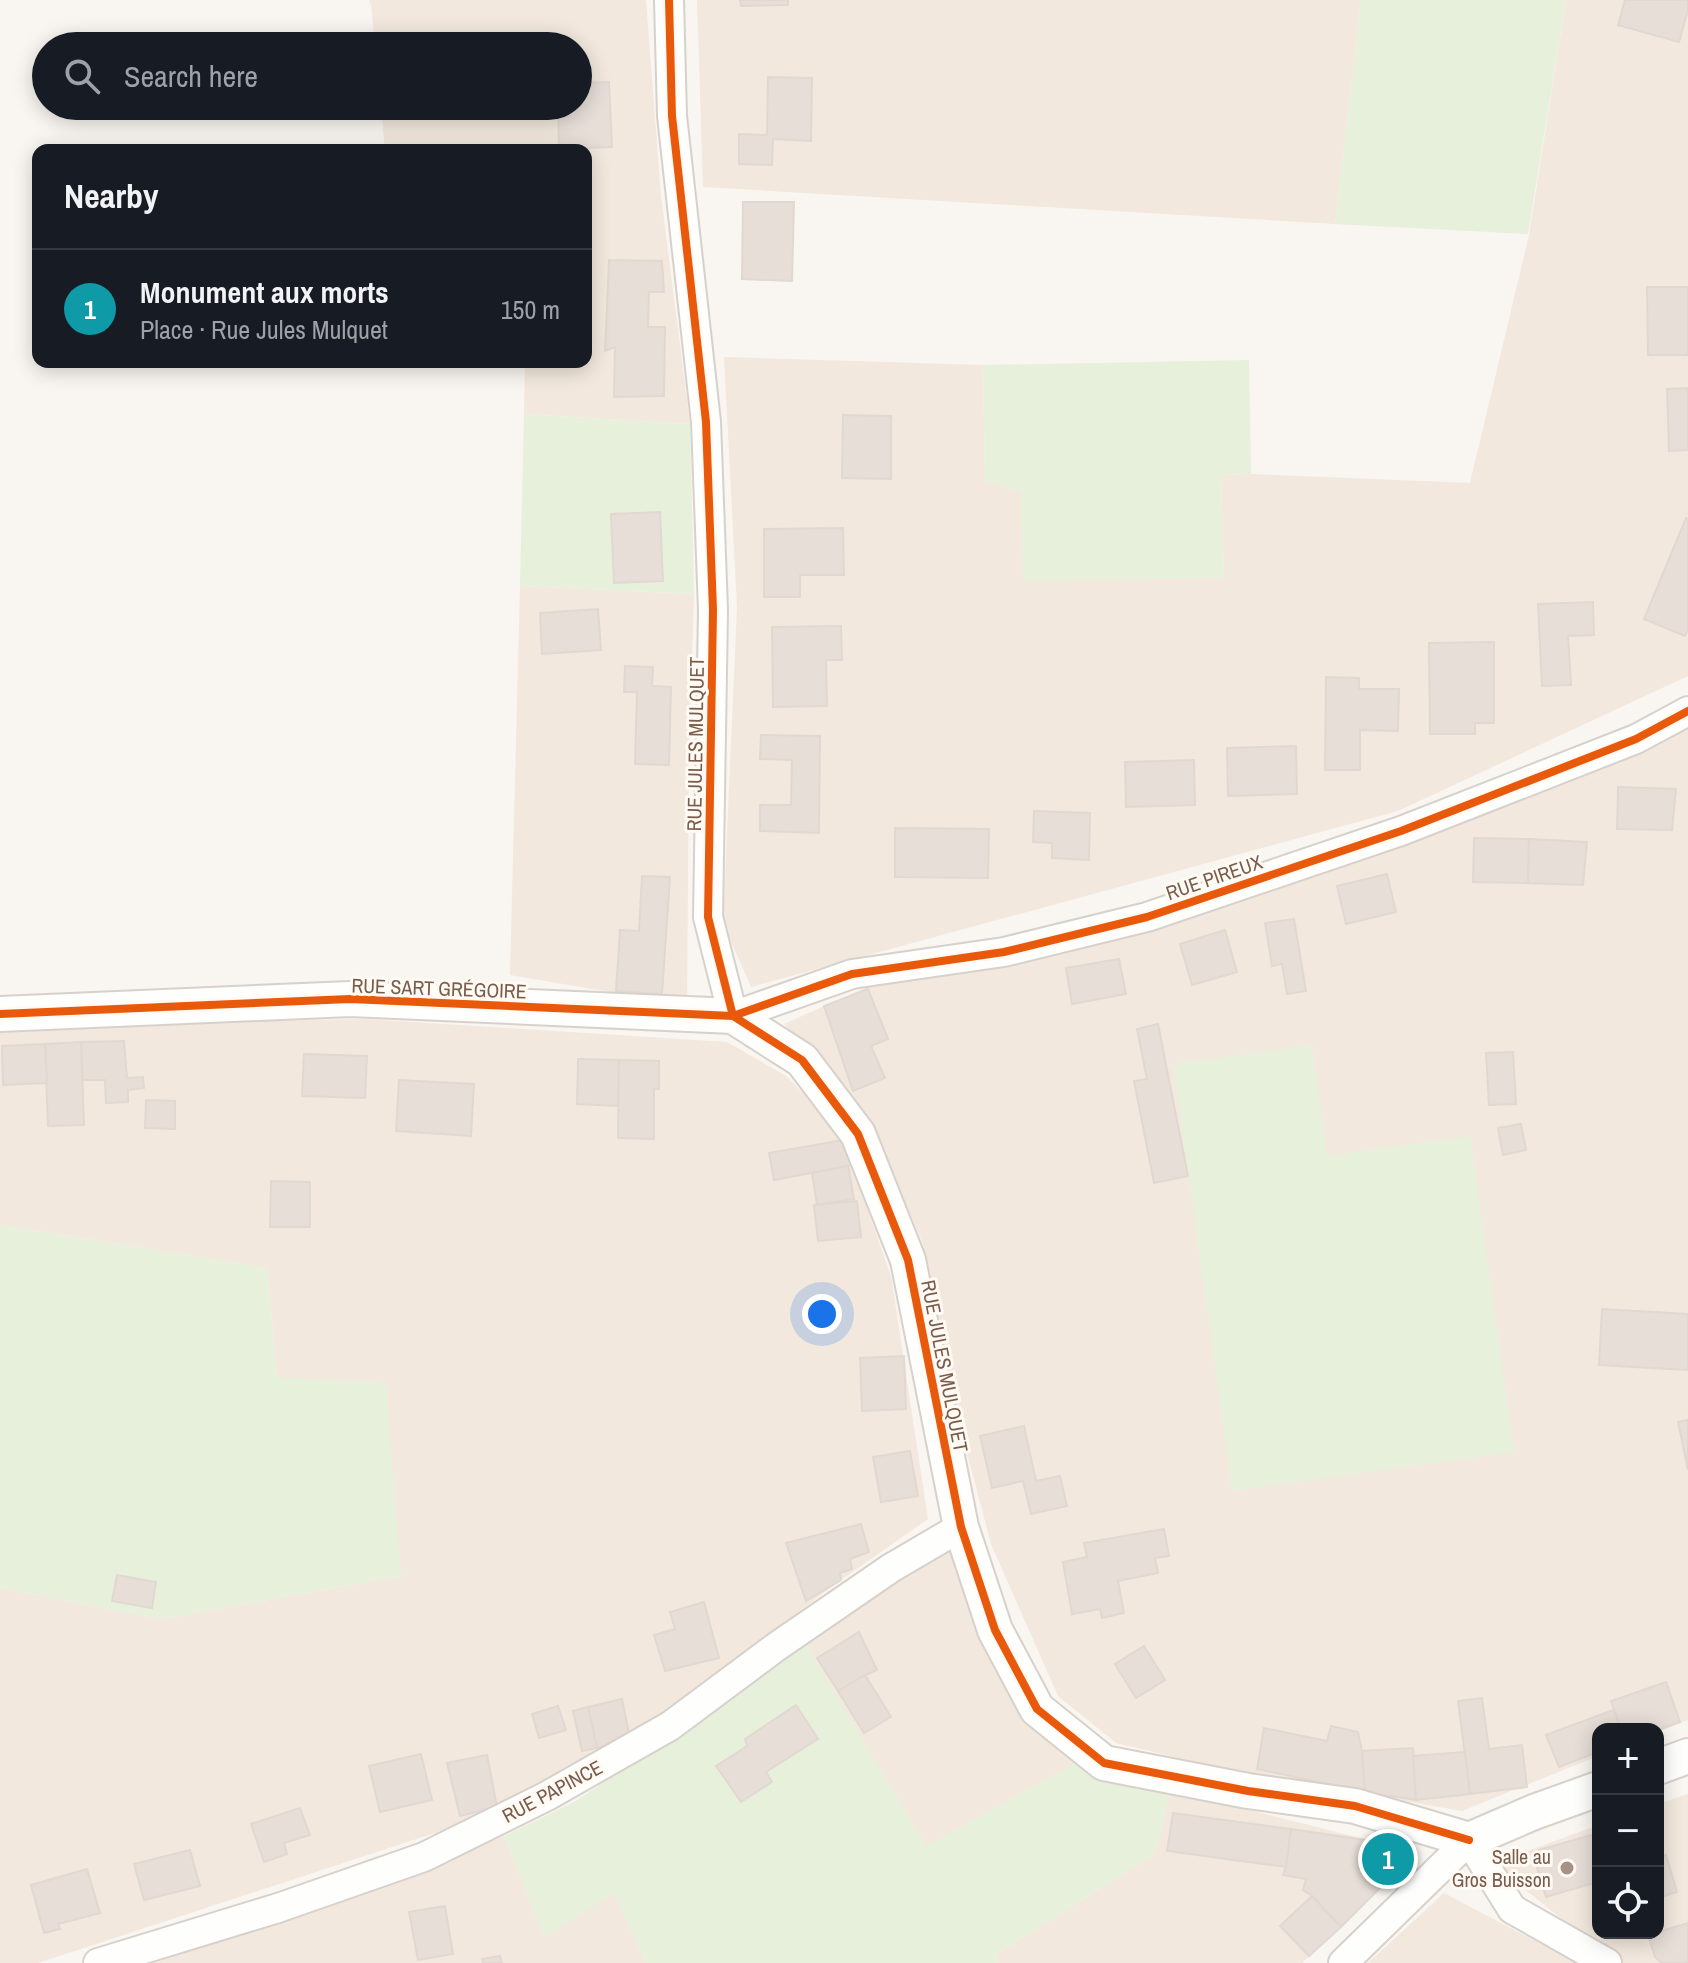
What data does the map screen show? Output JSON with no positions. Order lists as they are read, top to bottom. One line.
{"streets":{"street":["RUE JULES MULQUET","RUE PIREUX","RUE SART GRÉGOIRE","RUE PAPINCE"]},"crossings":[["RUE JULES MULQUET","RUE PIREUX"],["RUE JULES MULQUET","RUE SART GRÉGOIRE"],["RUE JULES MULQUET","RUE PAPINCE"],["RUE PIREUX","RUE SART GRÉGOIRE"]],"places":["Salle au Gros Buisson"],"page":{"search":"Search here","heading":"Nearby","list":[{"mark":"1","name":"Monument aux morts","note":"Place · Rue Jules Mulquet","value":"150 m"}],"map_buttons":["+","−"],"pins":"1"}}
